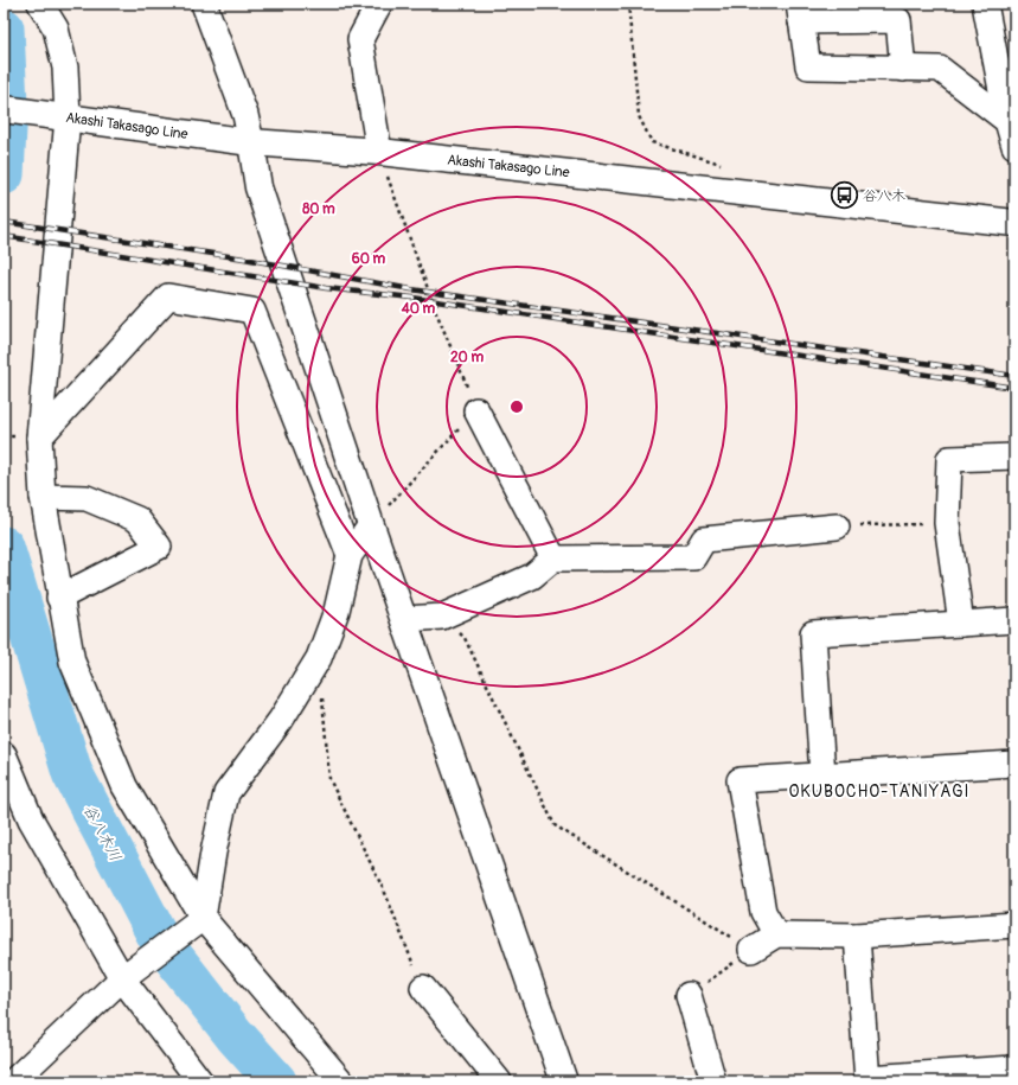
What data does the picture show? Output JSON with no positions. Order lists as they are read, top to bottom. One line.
{"streets":{"main road":["Akashi Takasago Line"]},"districts":["OKUBOCHO-TANIYAGI"],"water":["谷八木川"],"places":{"bus stop":["谷八木"]},"rings":["80 m","60 m","40 m","20 m"]}
